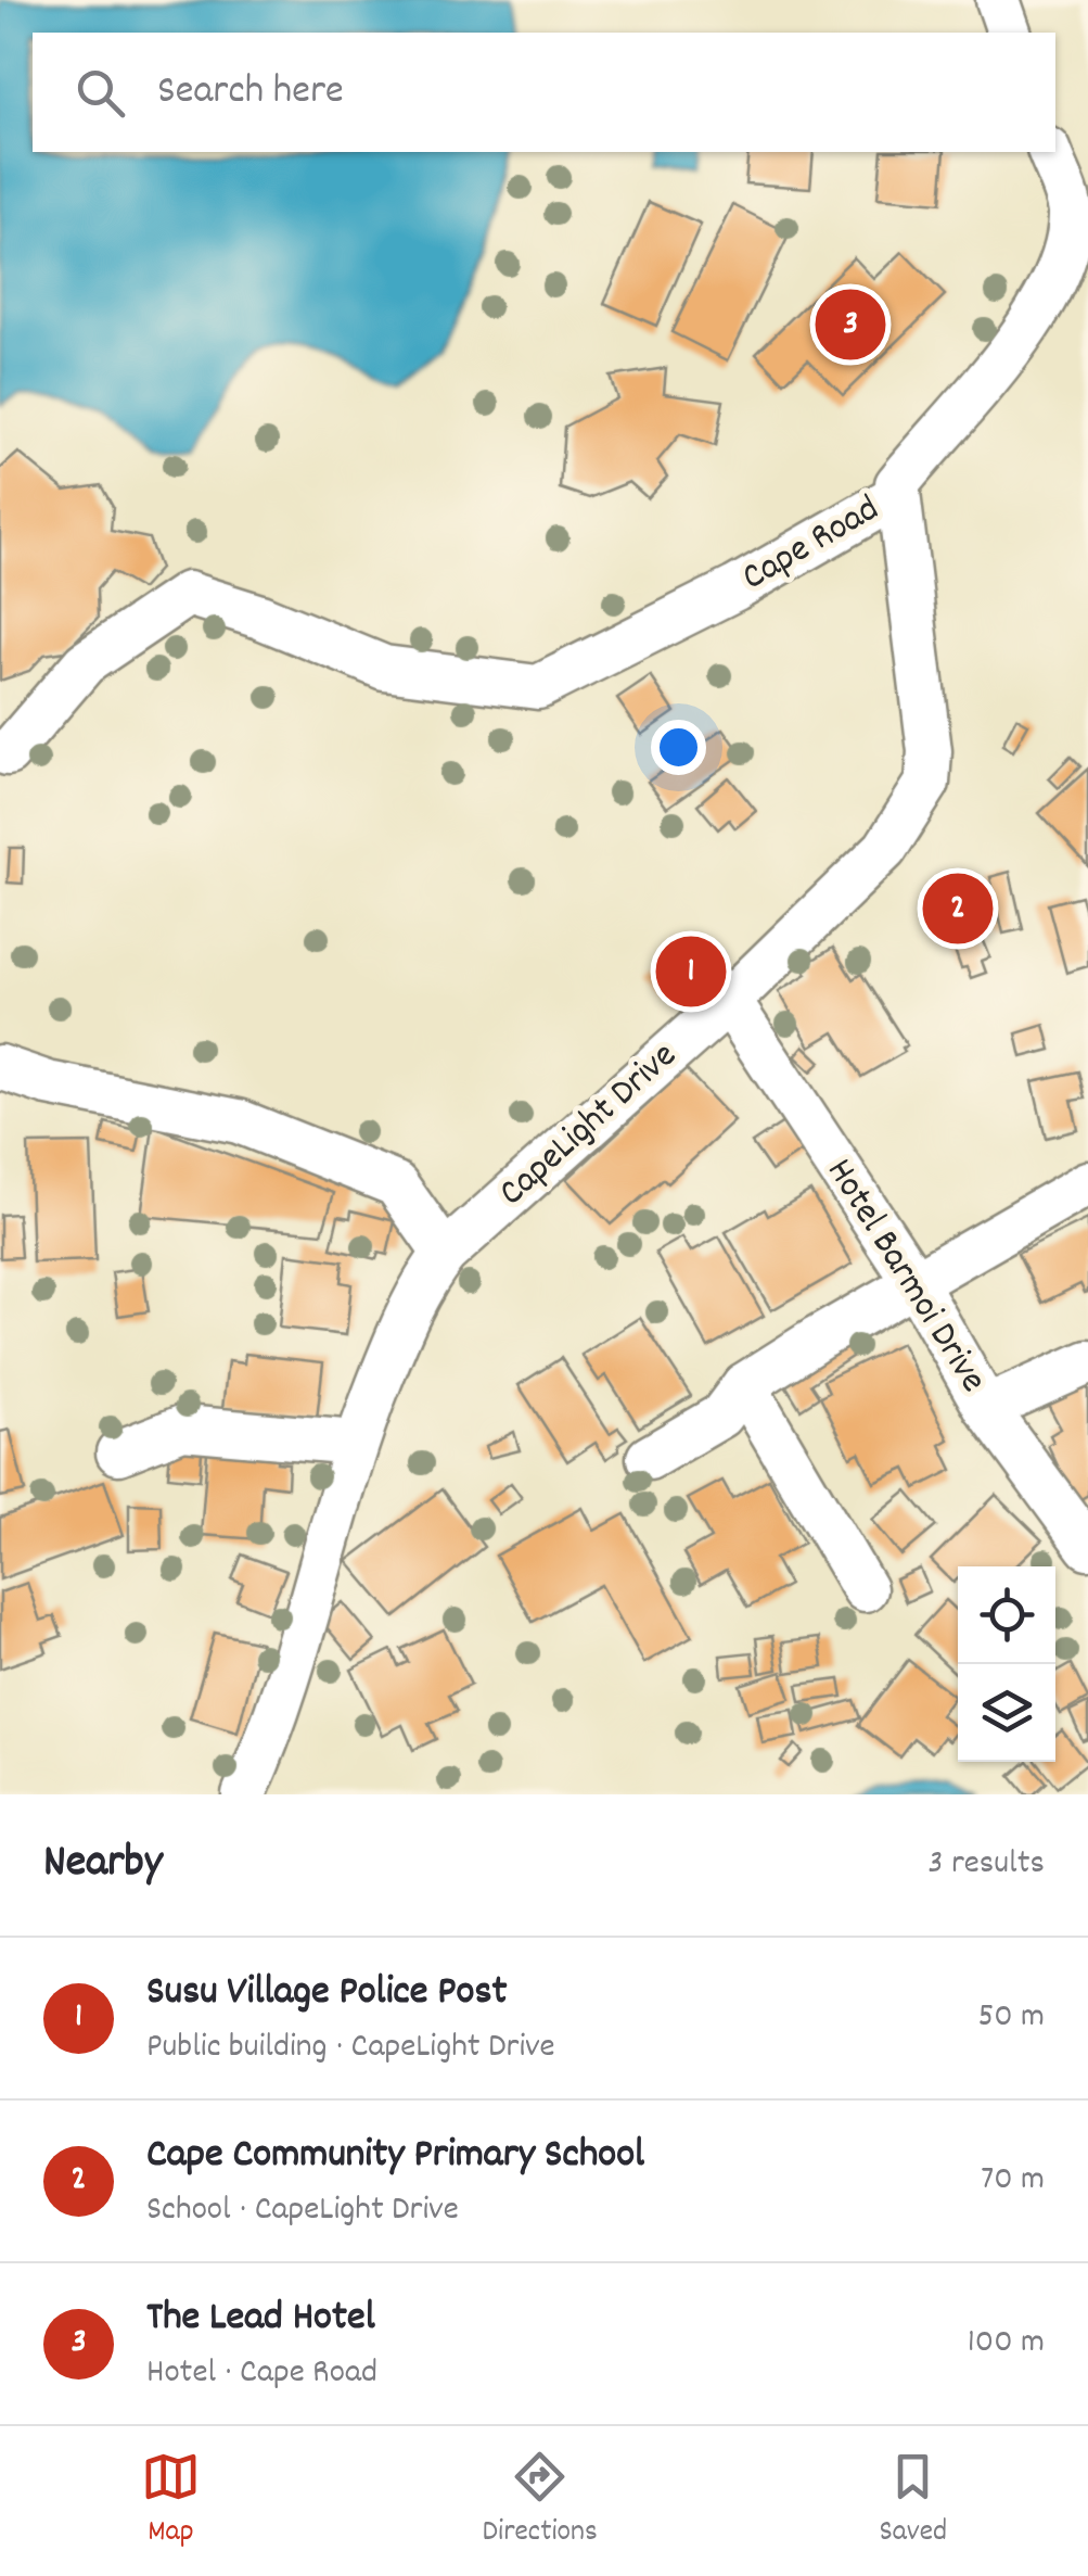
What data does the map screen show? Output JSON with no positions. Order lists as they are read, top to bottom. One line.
{"streets":{"street":["Cape Road","CapeLight Drive","Hotel Barmoi Drive"]},"crossings":[["Cape Road","CapeLight Drive"],["CapeLight Drive","Hotel Barmoi Drive"]],"page":{"search":"Search here","pins":["3","2","1"],"heading":["Nearby","3 results"],"list":[{"mark":"1","name":"Susu Village Police Post","note":"Public building · CapeLight Drive","value":"50 m"},{"mark":"2","name":"Cape Community Primary School","note":"School · CapeLight Drive","value":"70 m"},{"mark":"3","name":"The Lead Hotel","note":"Hotel · Cape Road","value":"100 m"}],"nav":["Map","Directions","Saved"]}}
